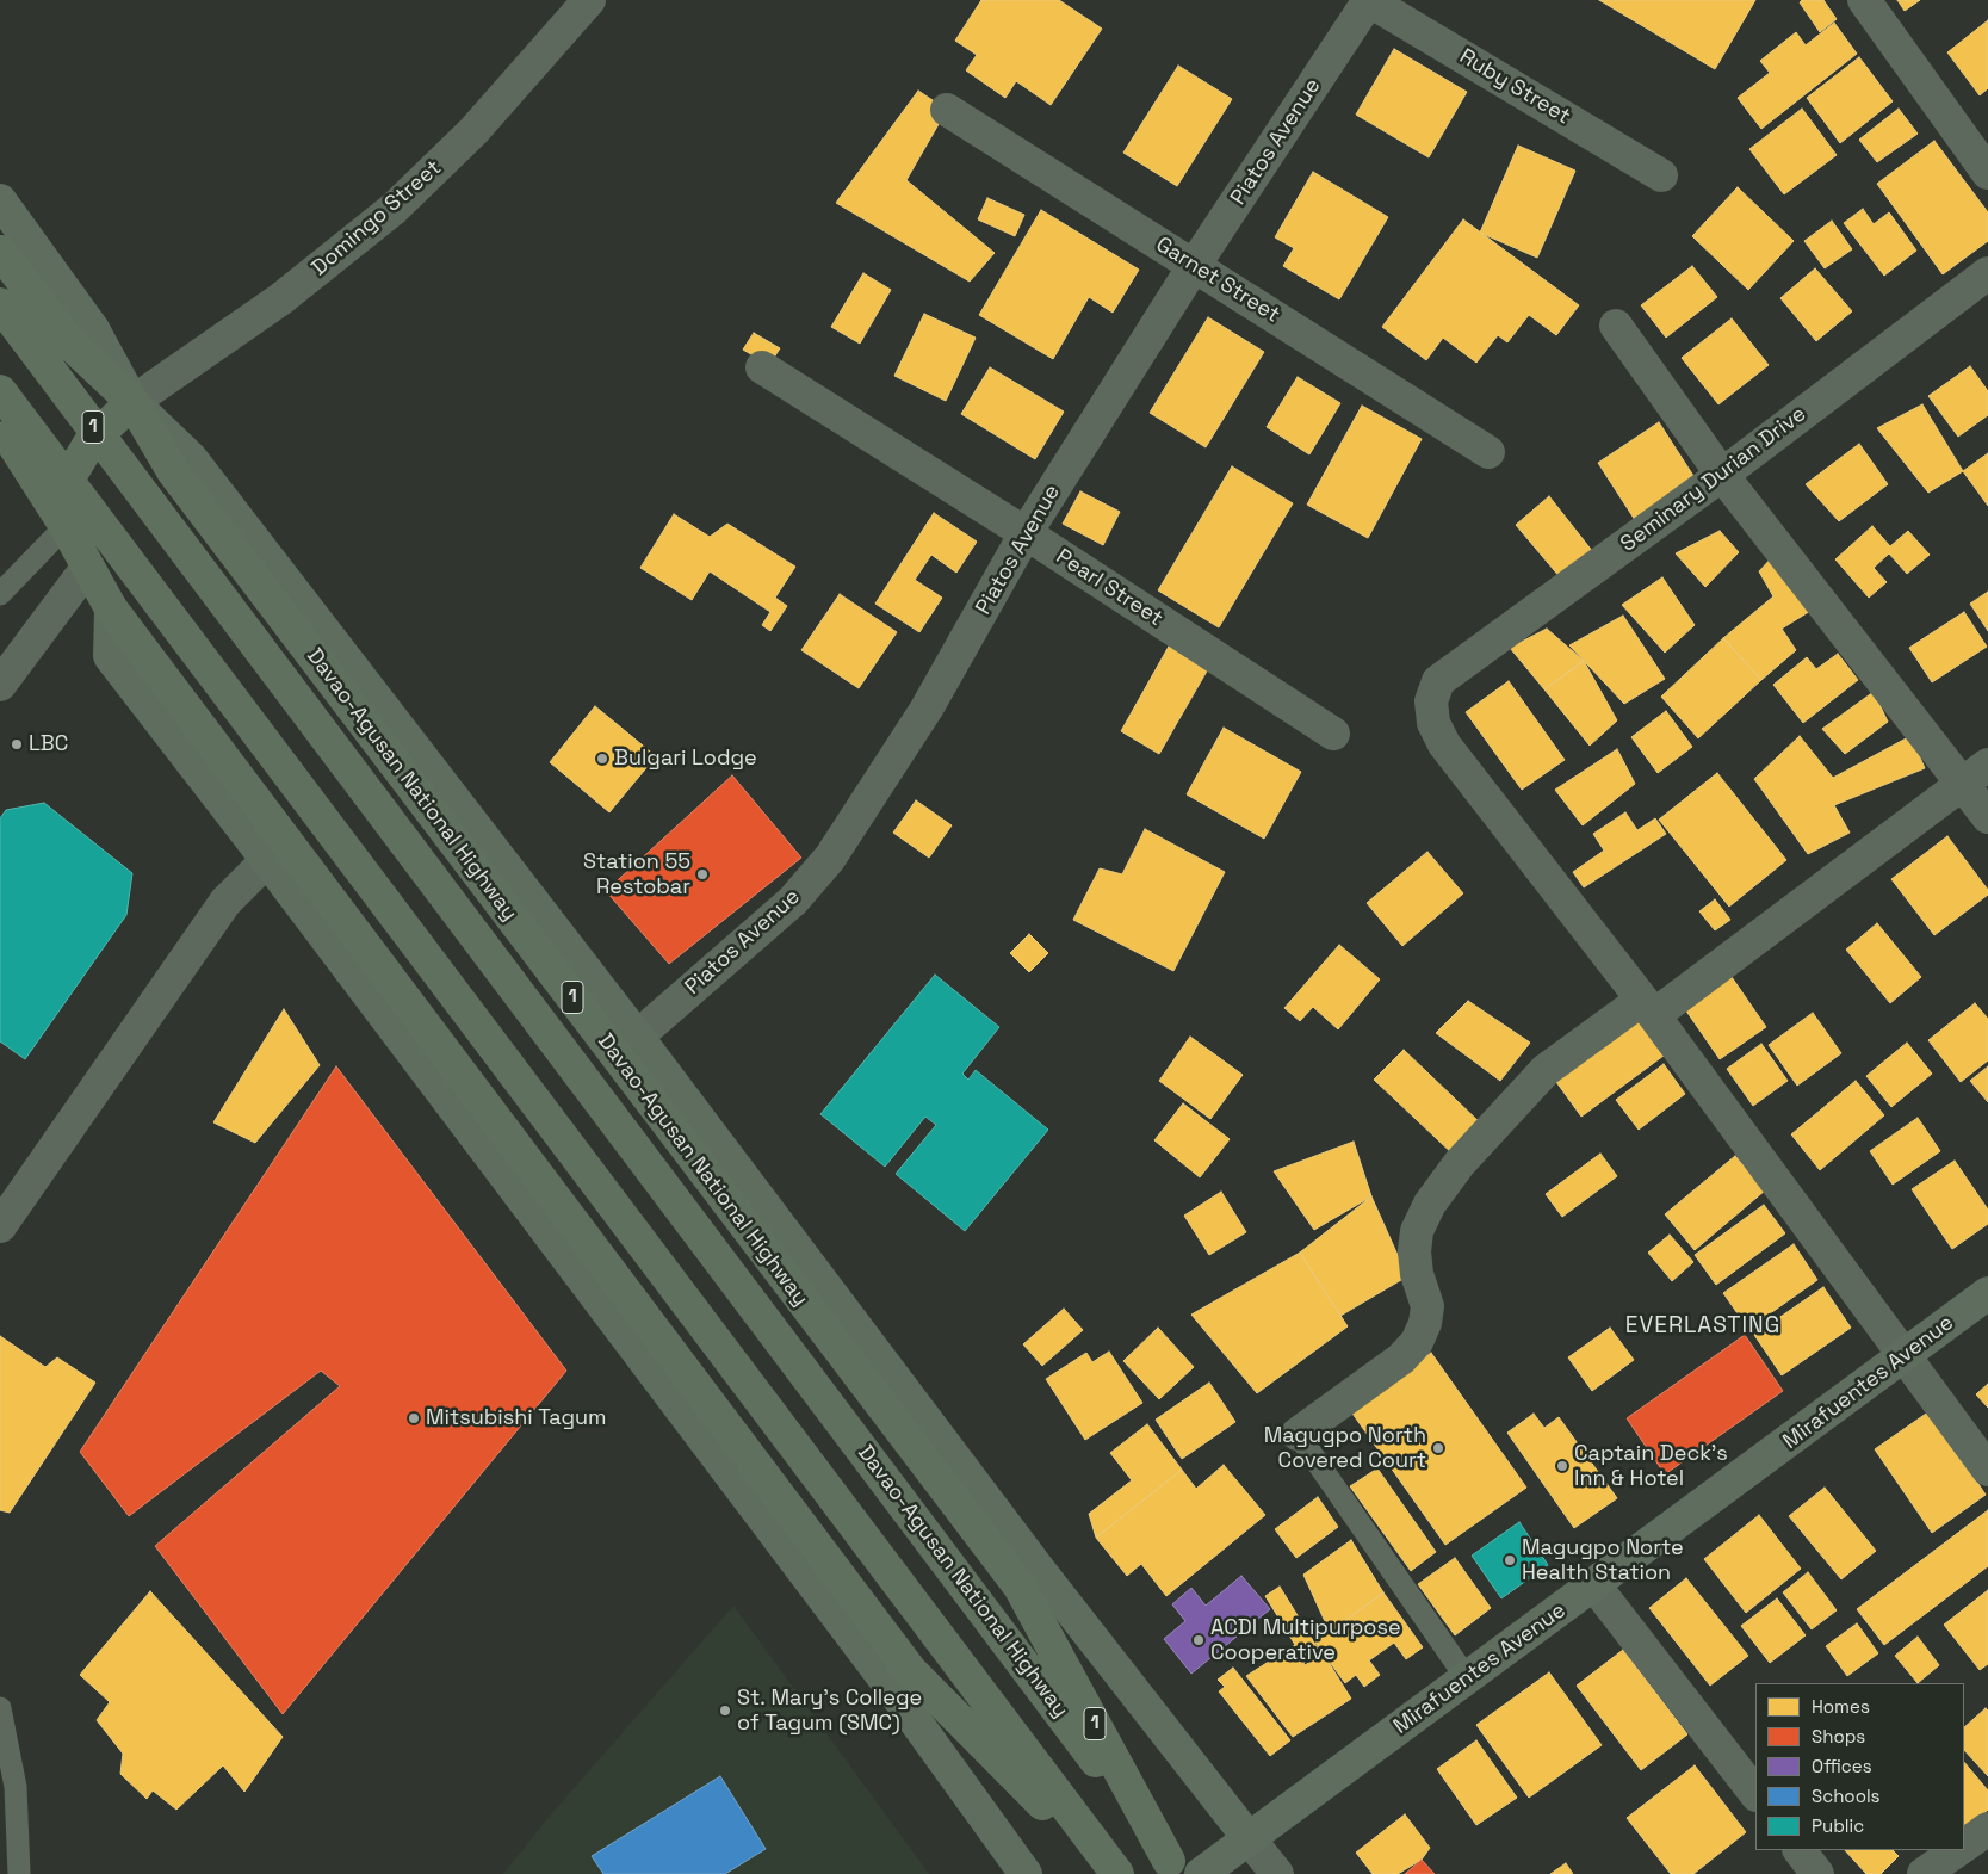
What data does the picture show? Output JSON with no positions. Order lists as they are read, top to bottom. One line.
{"streets":{"highway":["1","Davao-Agusan National Highway"],"street":["Ruby Street","Piatos Avenue","Domingo Street","Garnet Street","Seminary Durian Drive","Pearl Street","Mirafuentes Avenue"]},"crossings":[["Ruby Street","Piatos Avenue"],["Piatos Avenue","Garnet Street"],["Piatos Avenue","Pearl Street"],["Piatos Avenue","Davao-Agusan National Highway"],["Domingo Street","Davao-Agusan National Highway"]],"districts":["EVERLASTING"],"places":["LBC","Bulgari Lodge","Station 55 Restobar","Mitsubishi Tagum","Magugpo North Covered Court","Captain Deck's Inn & Hotel","Magugpo Norte Health Station","ACDI Multipurpose Cooperative","St. Mary's College of Tagum (SMC)"],"legend":["Homes","Shops","Offices","Schools","Public"]}
